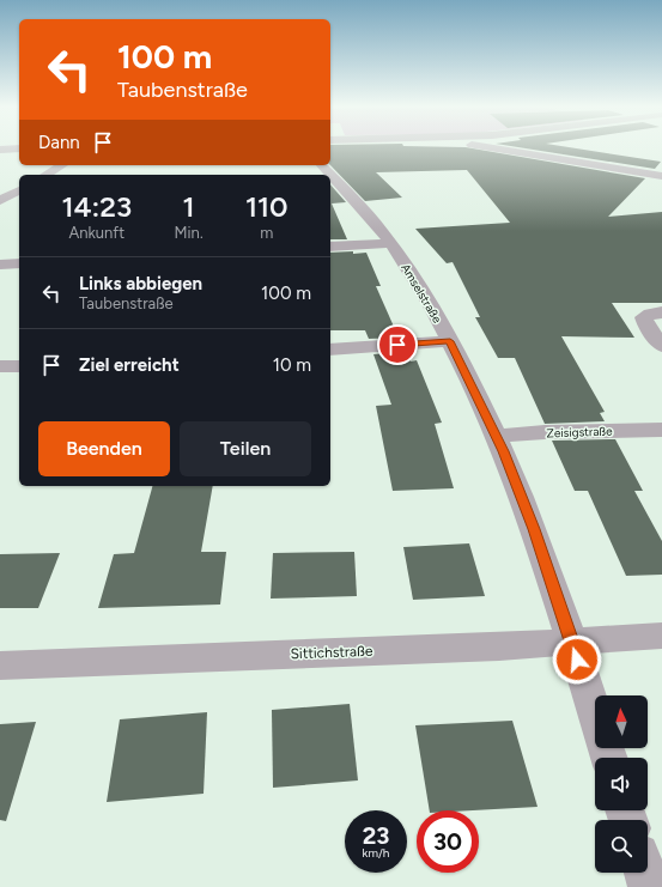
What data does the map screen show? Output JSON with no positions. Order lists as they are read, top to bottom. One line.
{"streets":{"street":["Amselstraße","Zeisigstraße","Sittichstraße"]},"crossings":[["Amselstraße","Zeisigstraße"],["Amselstraße","Sittichstraße"]],"north":"top","page":{"turn":["100 m","Taubenstraße"],"then":"Dann","eta":["14:23","Ankunft","1","Min.","110","m"],"list":[{"name":"Links abbiegen","note":"Taubenstraße","value":"100 m"},{"name":"Ziel erreicht","value":"10 m"}],"buttons":["Beenden","Teilen"],"speed":"23 km/h","limit":"30"}}
